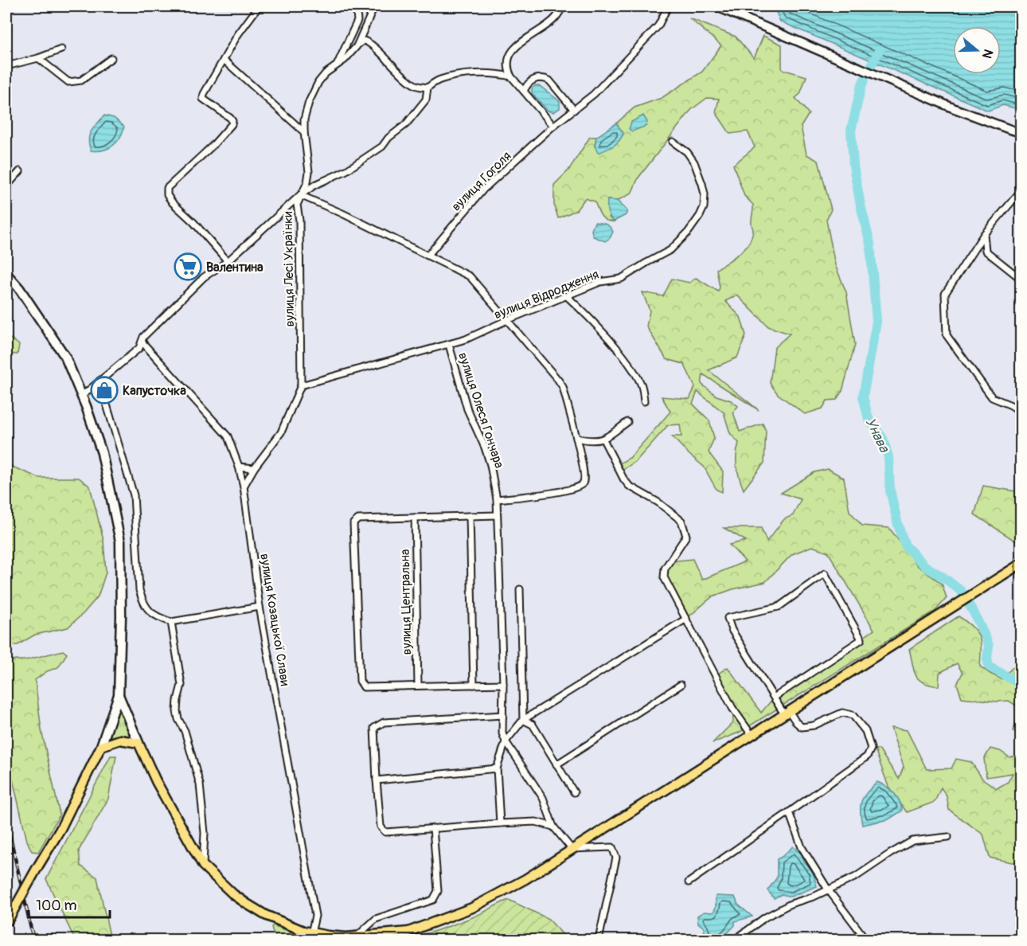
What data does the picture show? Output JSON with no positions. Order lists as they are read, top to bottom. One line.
{"streets":{"street":["вулиця Гоголя","вулиця Лесі Українки","вулиця Відродження","вулиця Олеся Гончара","вулиця Центральна","вулиця Козацької Слави"]},"crossings":[["вулиця Лесі Українки","вулиця Відродження"],["вулиця Лесі Українки","вулиця Козацької Слави"],["вулиця Відродження","вулиця Олеся Гончара"]],"water":["Унава"],"places":{"supermarket":["Валентина"],"shop":["Капусточка"]},"scale_bar":"100 m","north":"right"}
